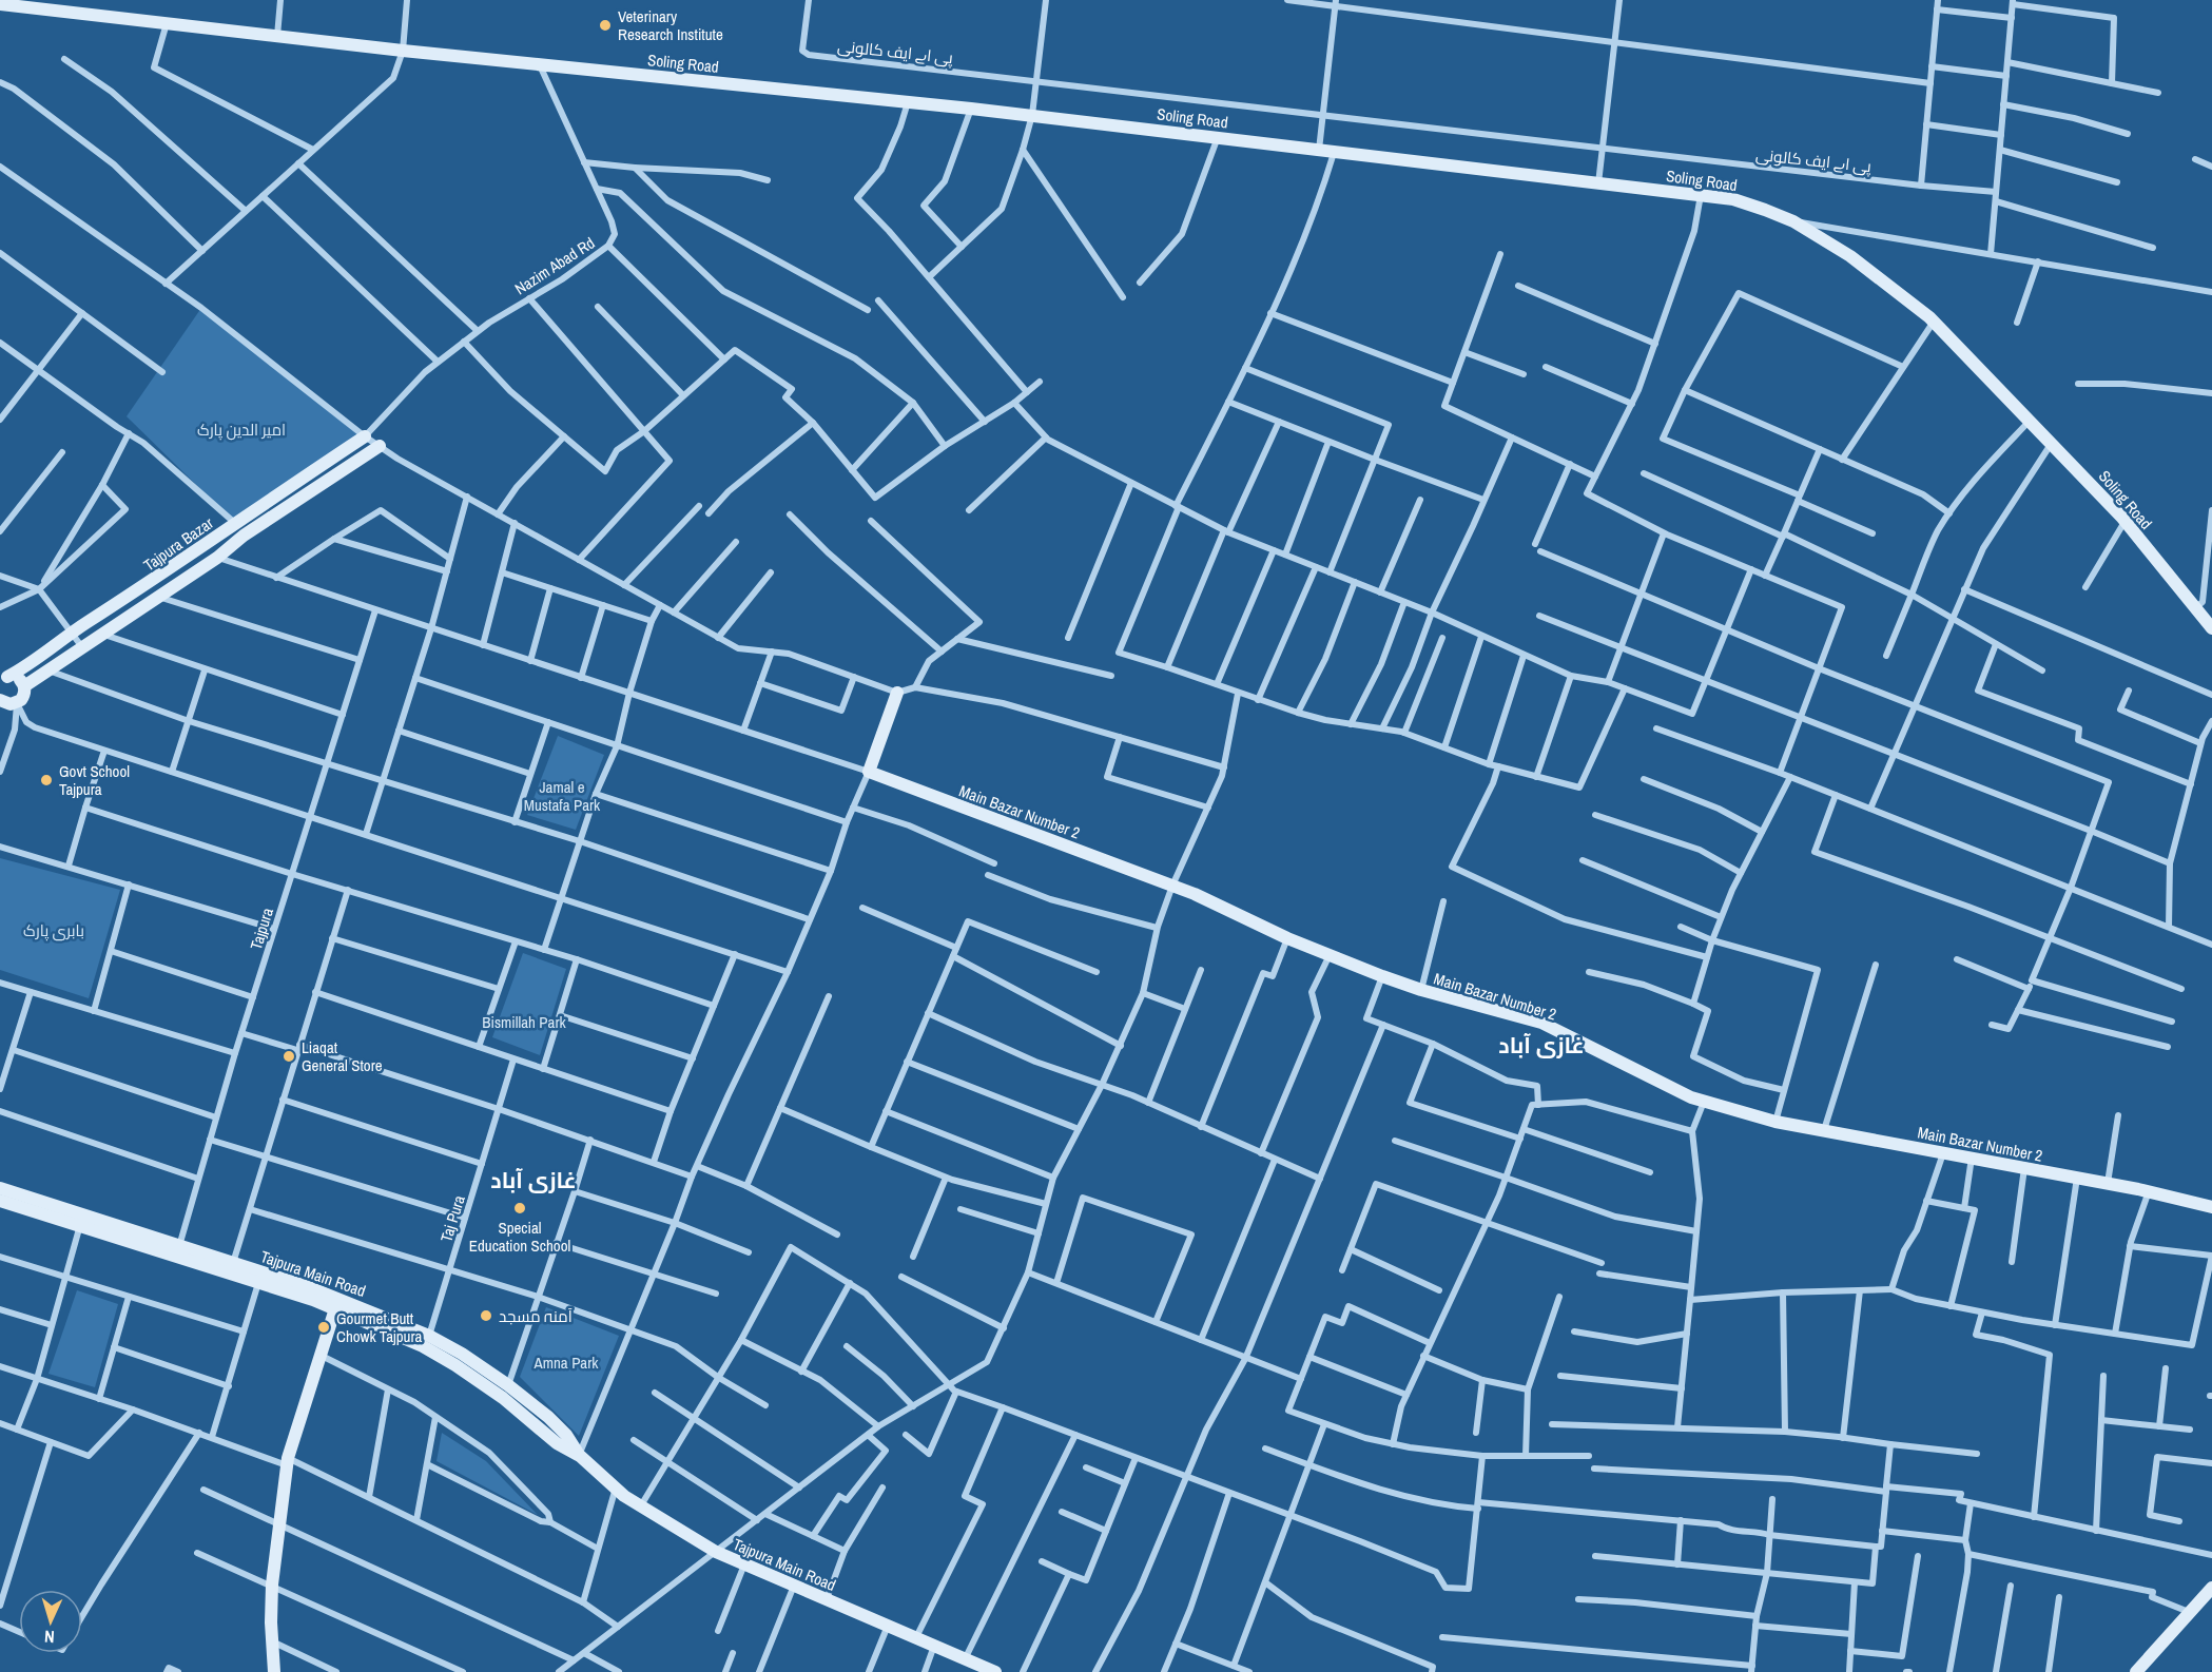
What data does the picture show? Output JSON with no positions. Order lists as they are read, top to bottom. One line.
{"streets":{"street":["پی اے ایف کالونی","Soling Road","Nazim Abad Rd","Tajpura Bazar","Main Bazar Number 2","Tajpura","Taj Pura","Tajpura Main Road"]},"crossings":[["Soling Road","Nazim Abad Rd"],["Nazim Abad Rd","Tajpura Bazar"],["Tajpura","Tajpura Main Road"],["Taj Pura","Tajpura Main Road"]],"districts":["غازى آباد","غازى آباد"],"parks":["امیر الدین پارک","Jamal e Mustafa Park","بابری پارک","Bismillah Park","Amna Park"],"places":["Veterinary Research Institute","Govt School Tajpura","Liaqat General Store","Special Education School","آمنہ مسجد","Gourmet Butt Chowk Tajpura"],"north":"bottom"}
